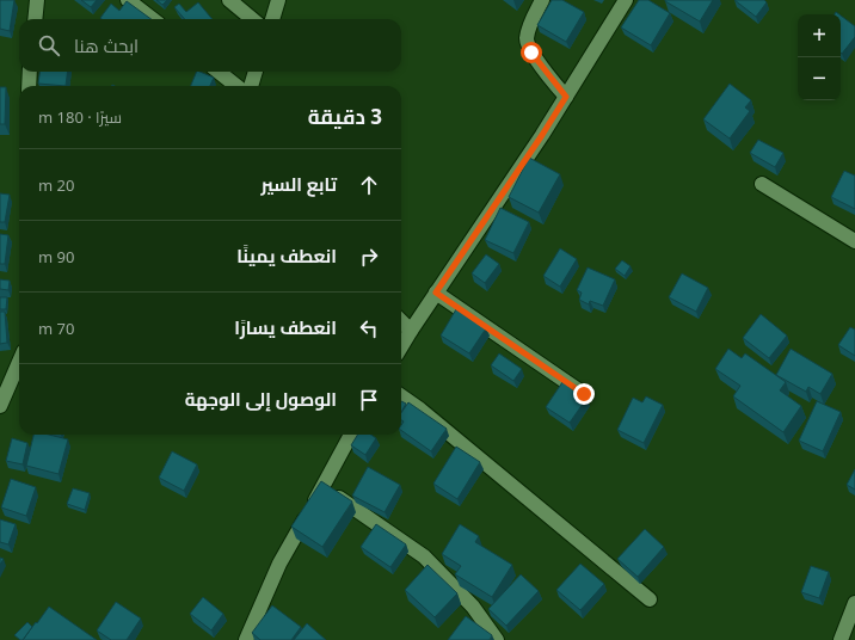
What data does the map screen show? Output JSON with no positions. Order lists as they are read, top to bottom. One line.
{"page":{"map_buttons":["+","−"],"search":"ابحث هنا","heading":["3 دقيقة","سيرًا · 180 m"],"list":[["تابع السير","20 m"],["انعطف يمينًا","90 m"],["انعطف يسارًا","70 m"],"الوصول إلى الوجهة"]}}
